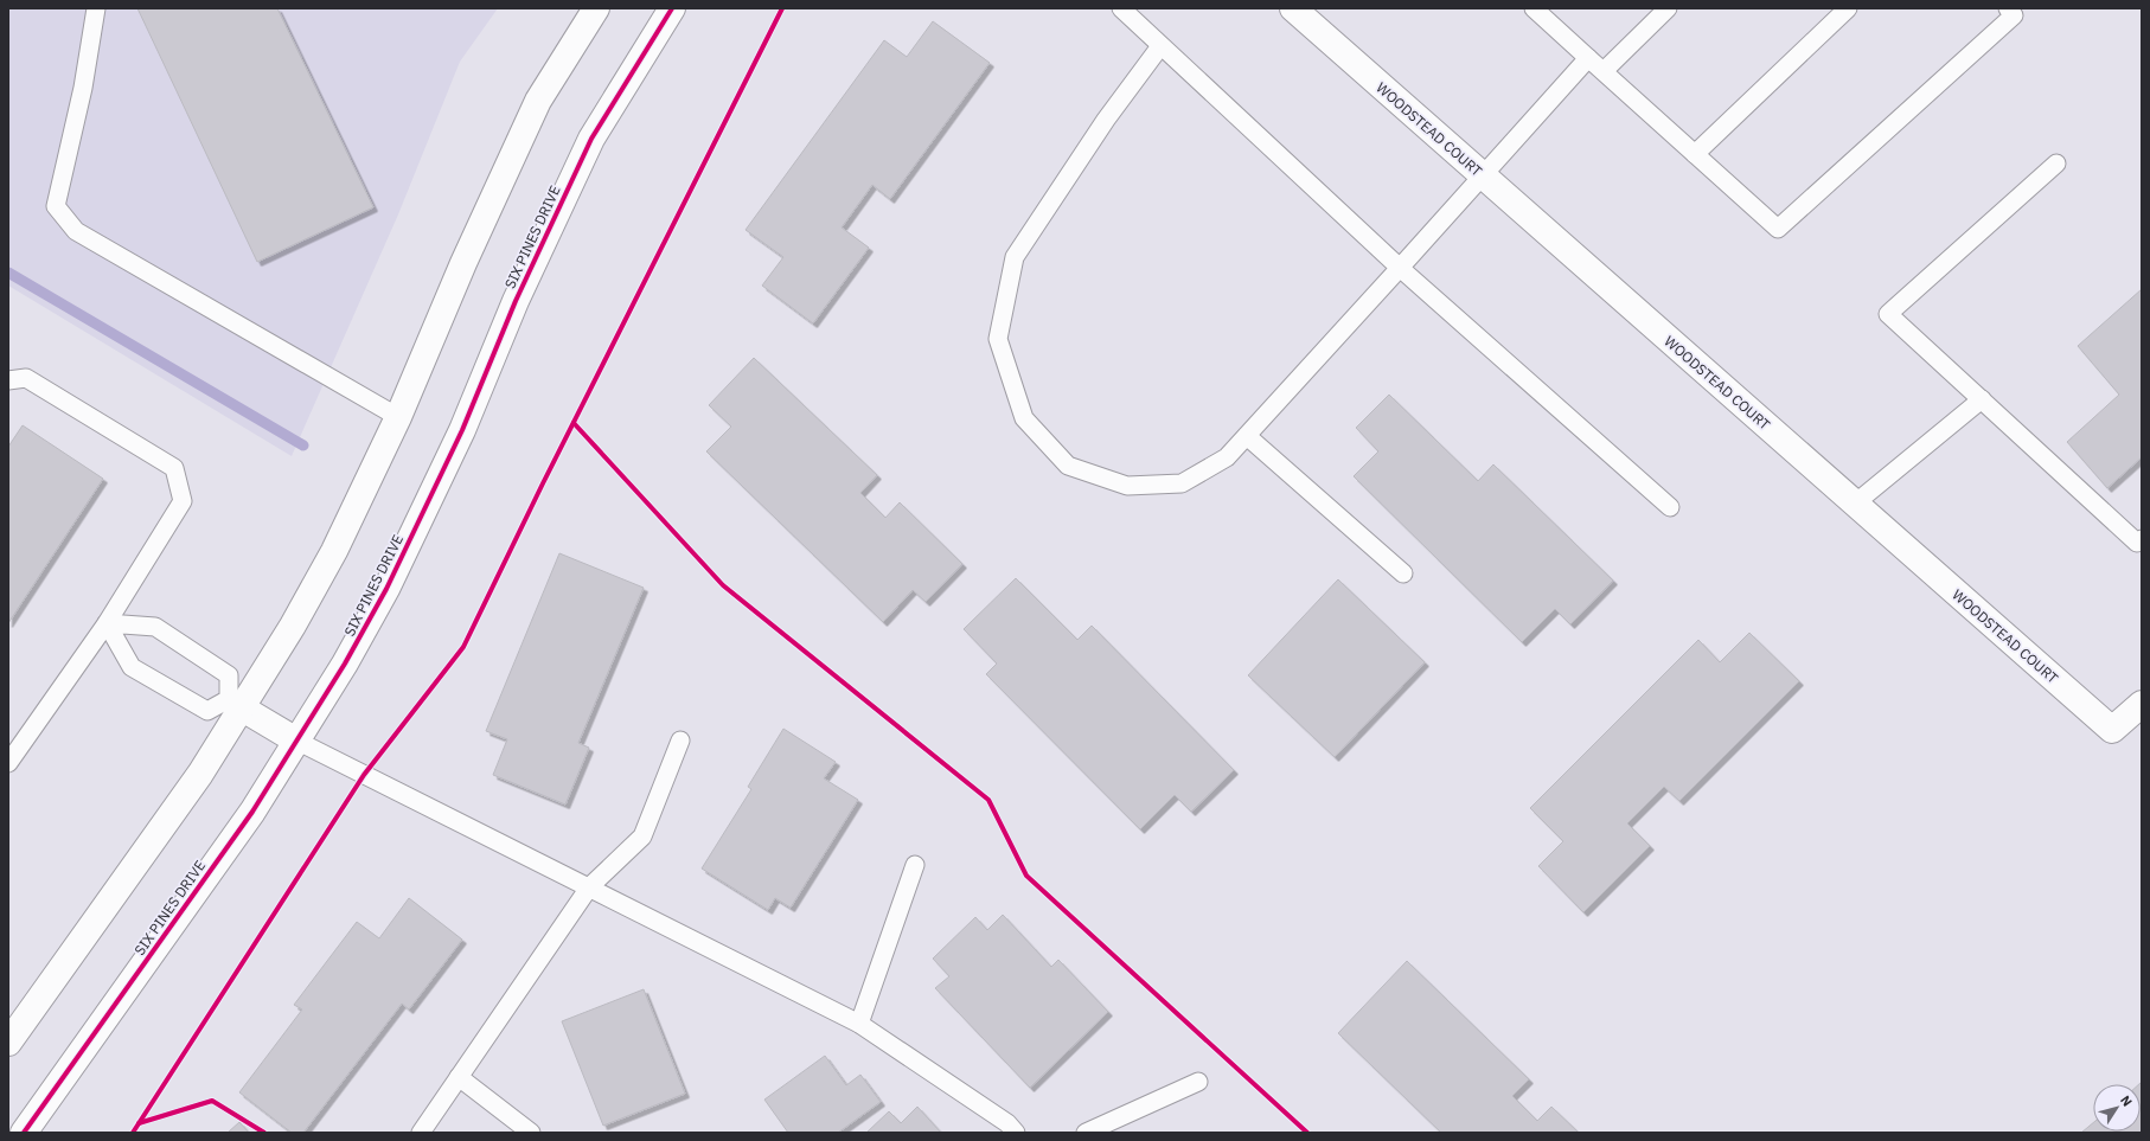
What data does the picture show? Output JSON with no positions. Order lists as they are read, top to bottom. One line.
{"streets":{"street":["WOODSTEAD COURT","SIX PINES DRIVE"]},"north":"top right"}
